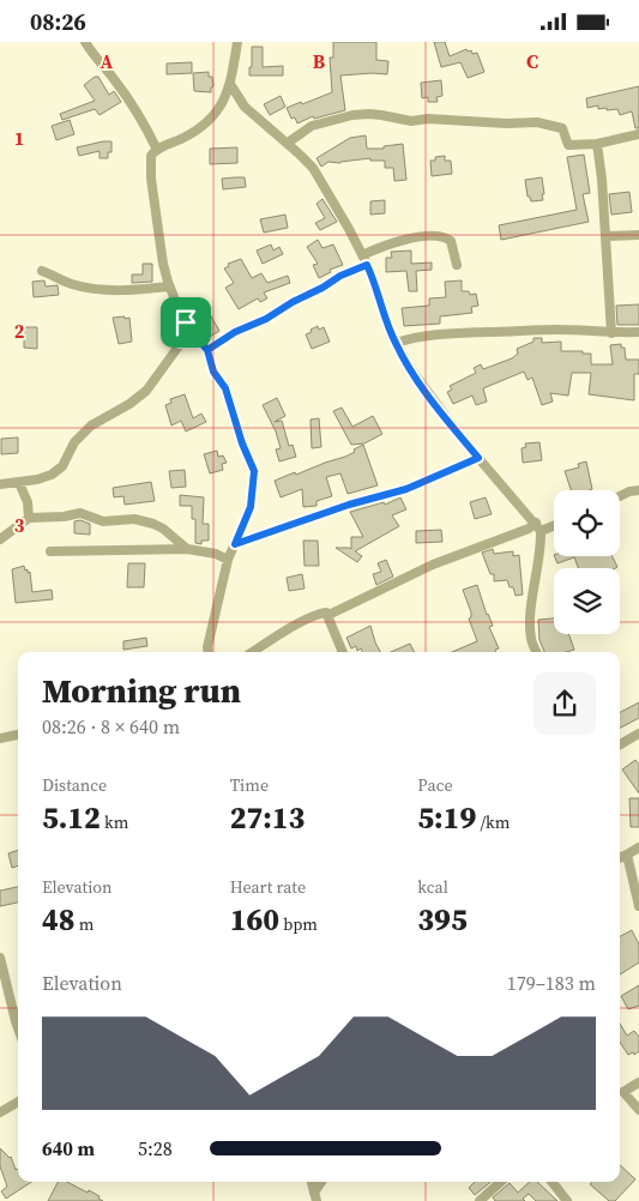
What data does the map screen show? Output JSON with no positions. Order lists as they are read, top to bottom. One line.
{"page":{"status":"08:26","heading":["Morning run","08:26 · 8 × 640 m"],"stats":[["Distance","5.12 km"],["Time","27:13"],["Pace","5:19 /km"],["Elevation","48 m"],["Heart rate","160 bpm"],["kcal","395"]],"chart":["Elevation","179–183 m"],"list":[{"name":"640 m","note":"5:28"}]},"grid":{"columns":["A","B","C"],"rows":["1","2","3"]}}
